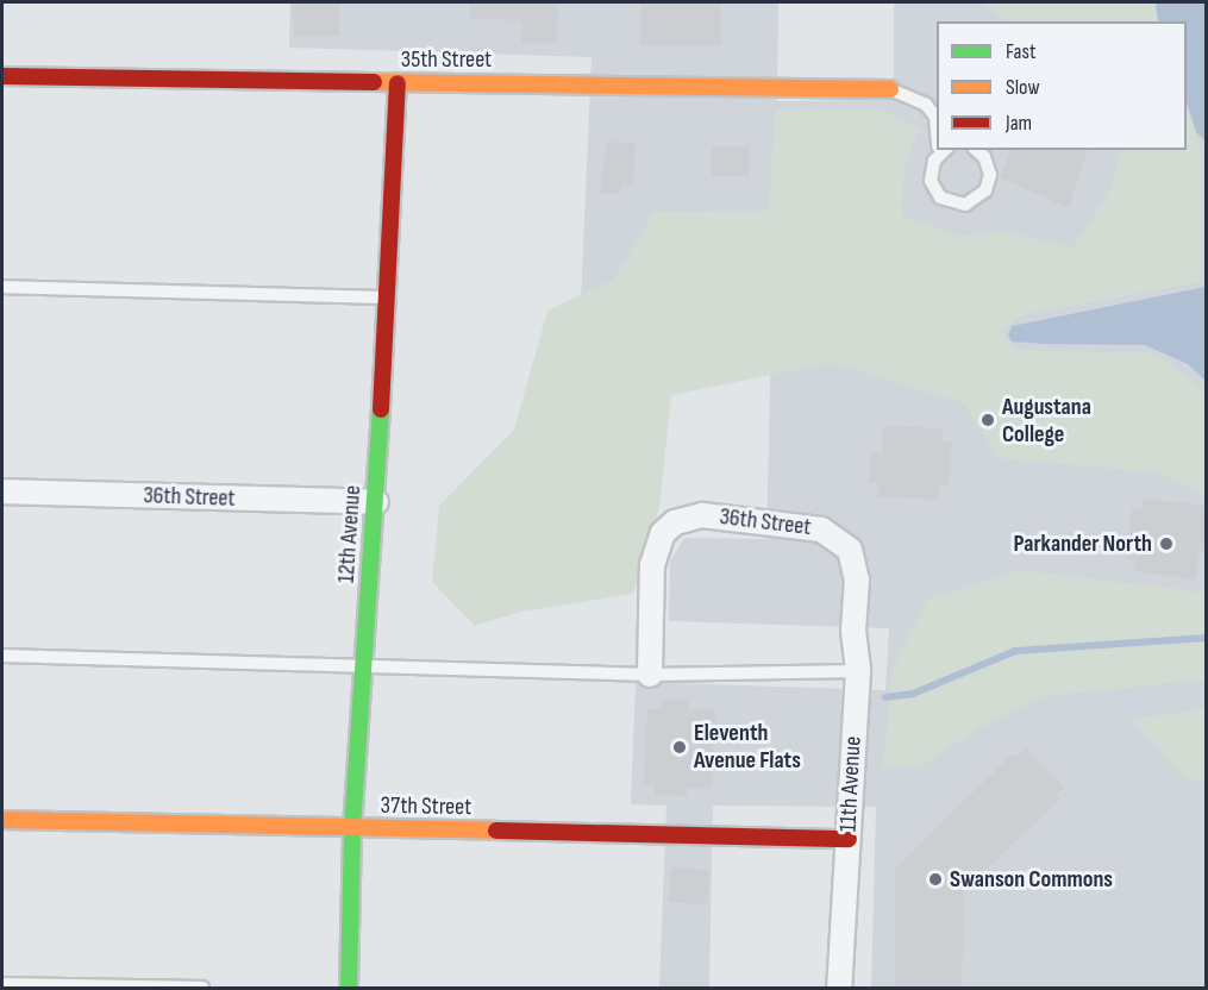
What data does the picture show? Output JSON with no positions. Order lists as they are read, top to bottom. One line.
{"streets":{"street":["35th Street","36th Street","12th Avenue","11th Avenue","37th Street"]},"crossings":[["35th Street","12th Avenue"],["36th Street","12th Avenue"],["36th Street","11th Avenue"],["12th Avenue","37th Street"],["11th Avenue","37th Street"]],"places":["Augustana College","Parkander North","Eleventh Avenue Flats","Swanson Commons"],"legend":["Fast","Slow","Jam"]}
